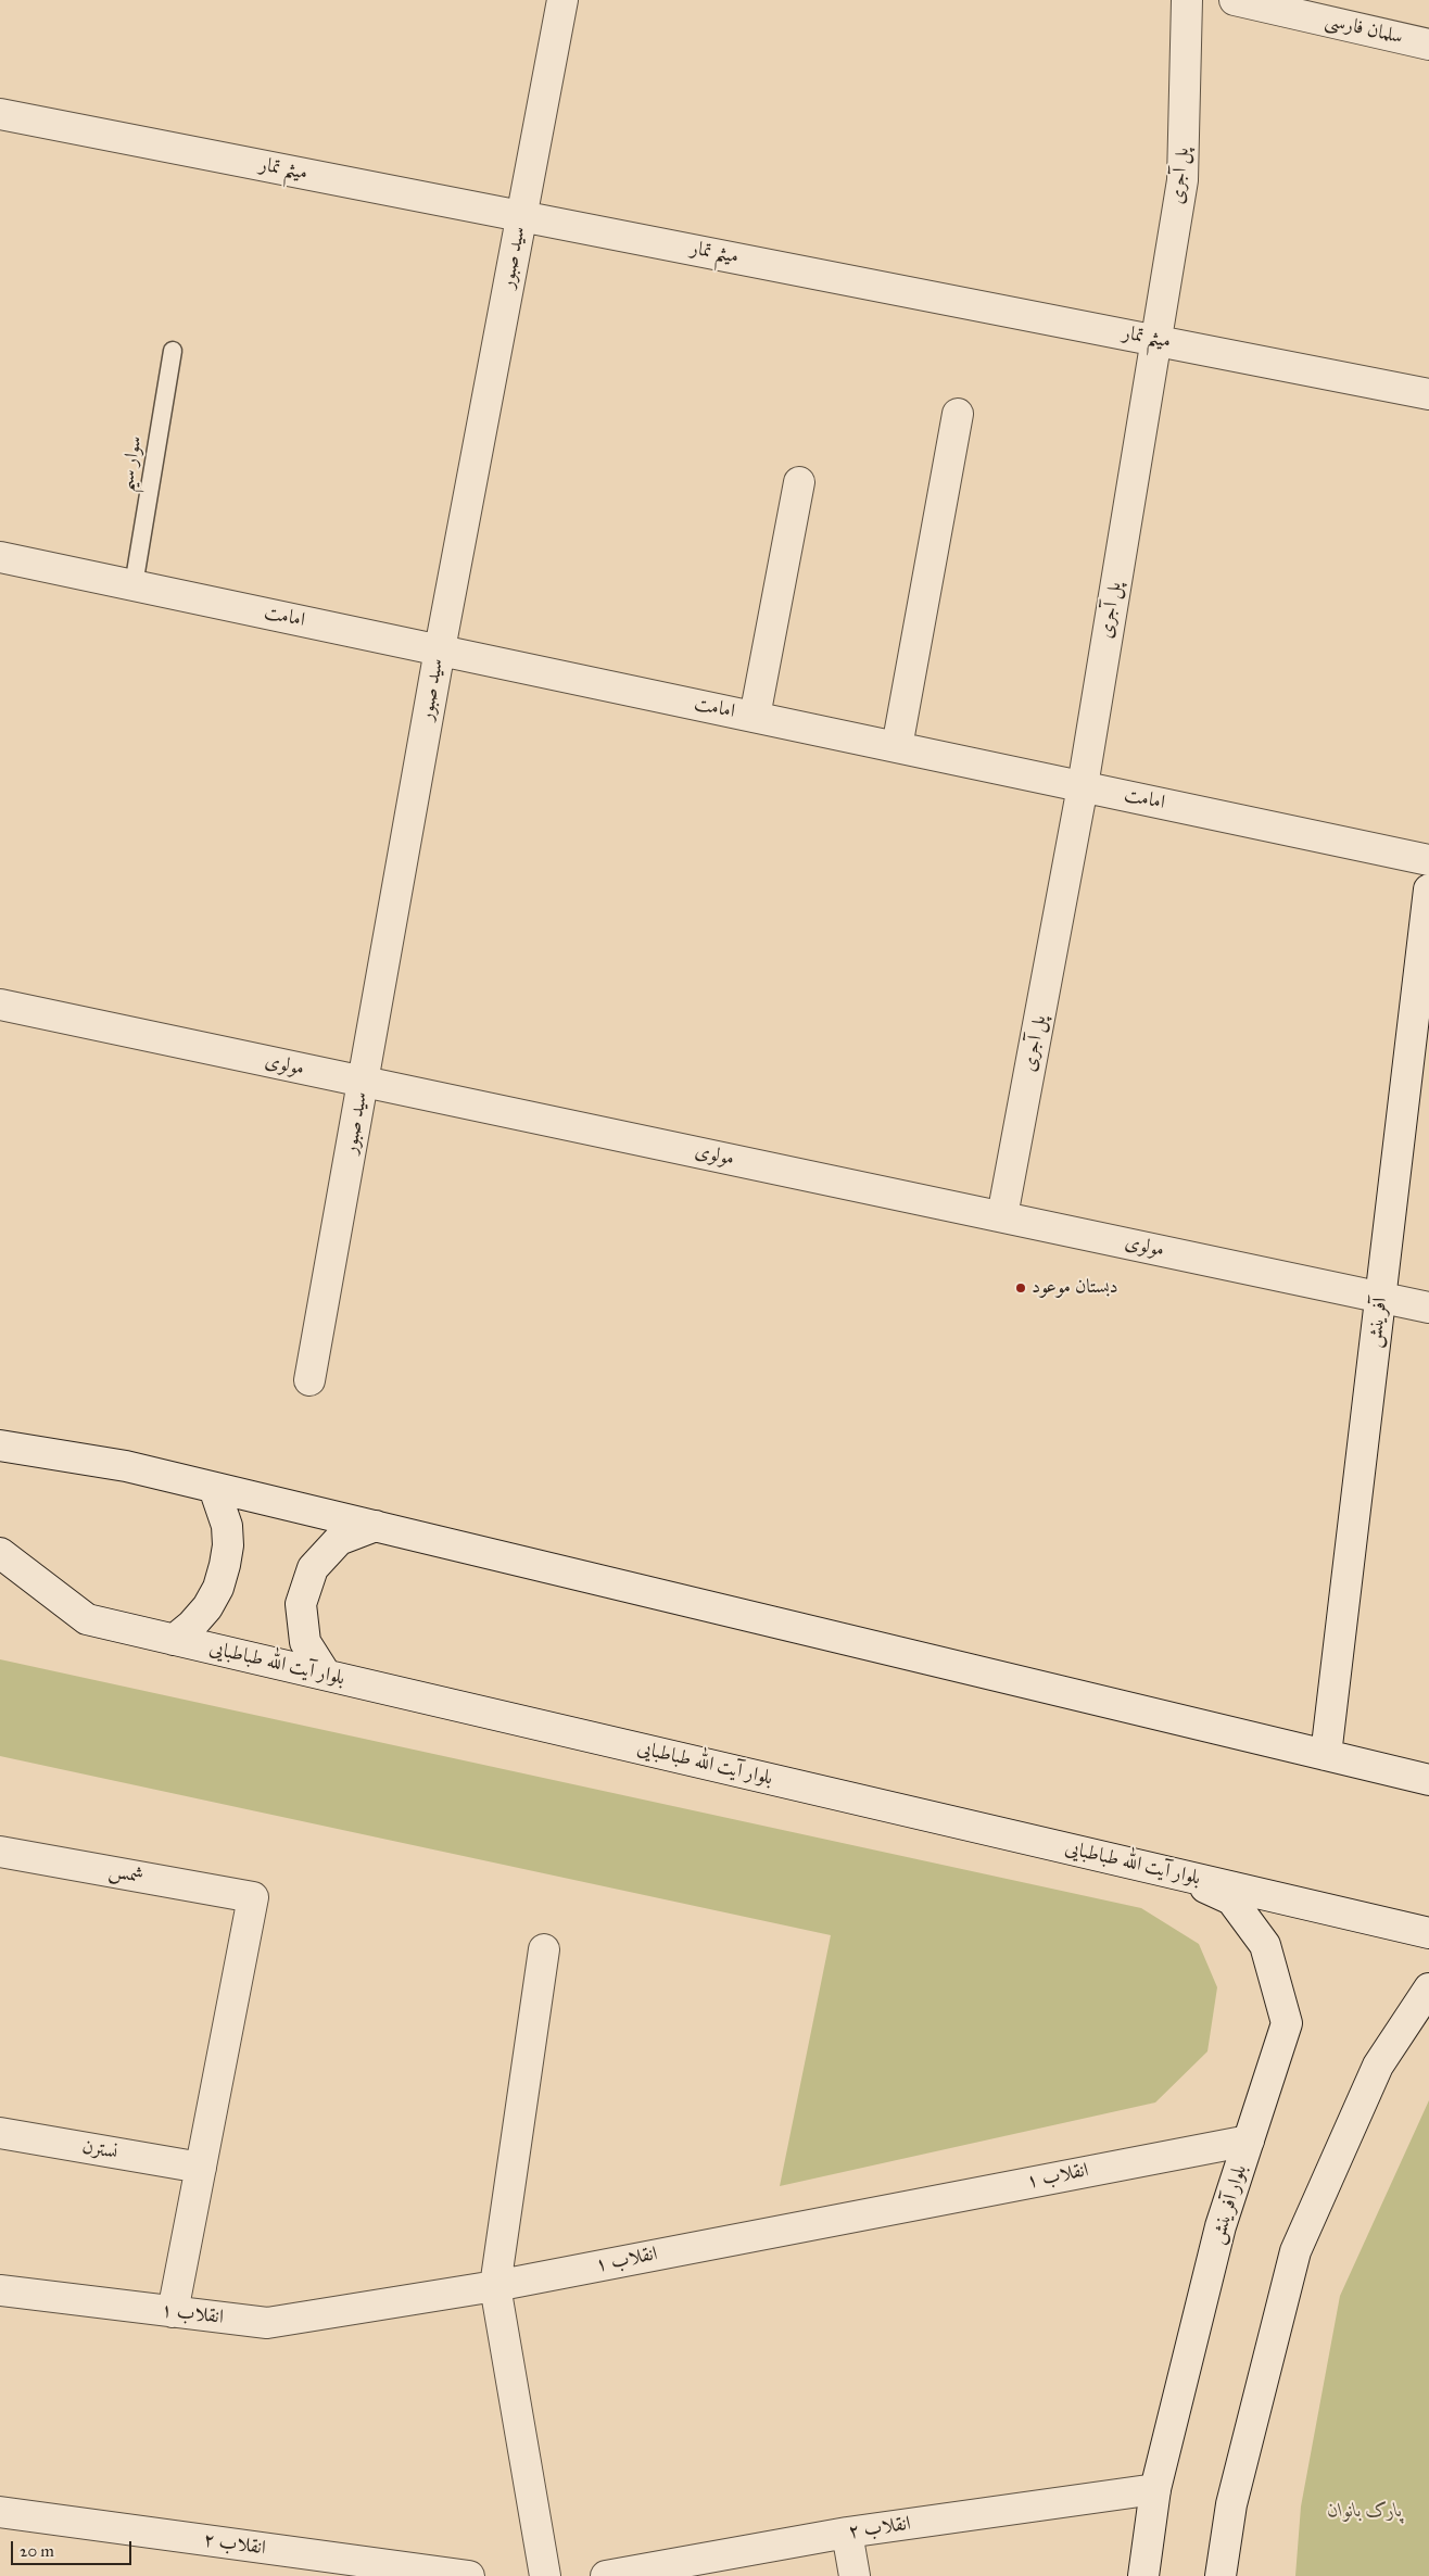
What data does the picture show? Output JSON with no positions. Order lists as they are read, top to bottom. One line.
{"streets":{"street":["سلمان فارسی","میثم تمار","پل آجری","سید صبور","امامت","مولوی","آفرینش","بلوار آیت الله طباطبایی","شمس","نسترن","انقلاب ۱","بلوار آفرینش","انقلاب ۲"],"lane":["سوار سیم"]},"crossings":[["میثم تمار","پل آجری"],["میثم تمار","سید صبور"],["پل آجری","امامت"],["پل آجری","مولوی"],["سید صبور","امامت"],["سید صبور","مولوی"],["سوار سیم","امامت"],["مولوی","آفرینش"],["بلوار آیت الله طباطبایی","بلوار آفرینش"],["شمس","نسترن"],["انقلاب ۱","بلوار آفرینش"],["بلوار آفرینش","انقلاب ۲"]],"parks":["پارک بانوان"],"places":["دبستان موعود"],"scale_bar":"20 m"}
